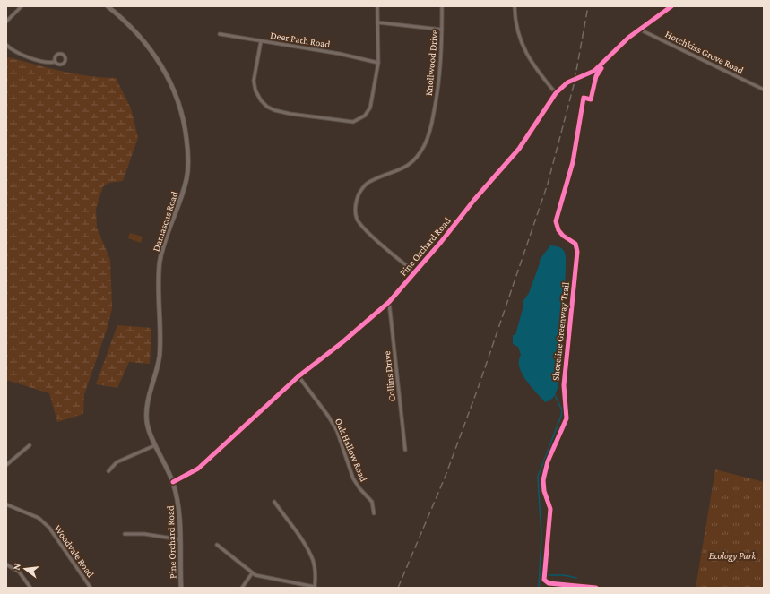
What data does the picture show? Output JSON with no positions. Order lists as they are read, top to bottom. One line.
{"streets":{"street":["Deer Path Road","Hotchkiss Grove Road","Knollwood Drive","Damascus Road","Pine Orchard Road","Collins Drive","Oak Hallow Road","Woodvale Road"],"cycle path":["Shoreline Greenway Trail"]},"crossings":[["Hotchkiss Grove Road","Pine Orchard Road"],["Knollwood Drive","Pine Orchard Road"],["Damascus Road","Pine Orchard Road"],["Pine Orchard Road","Collins Drive"],["Pine Orchard Road","Oak Hallow Road"]],"parks":["Ecology Park"],"north":"left"}
